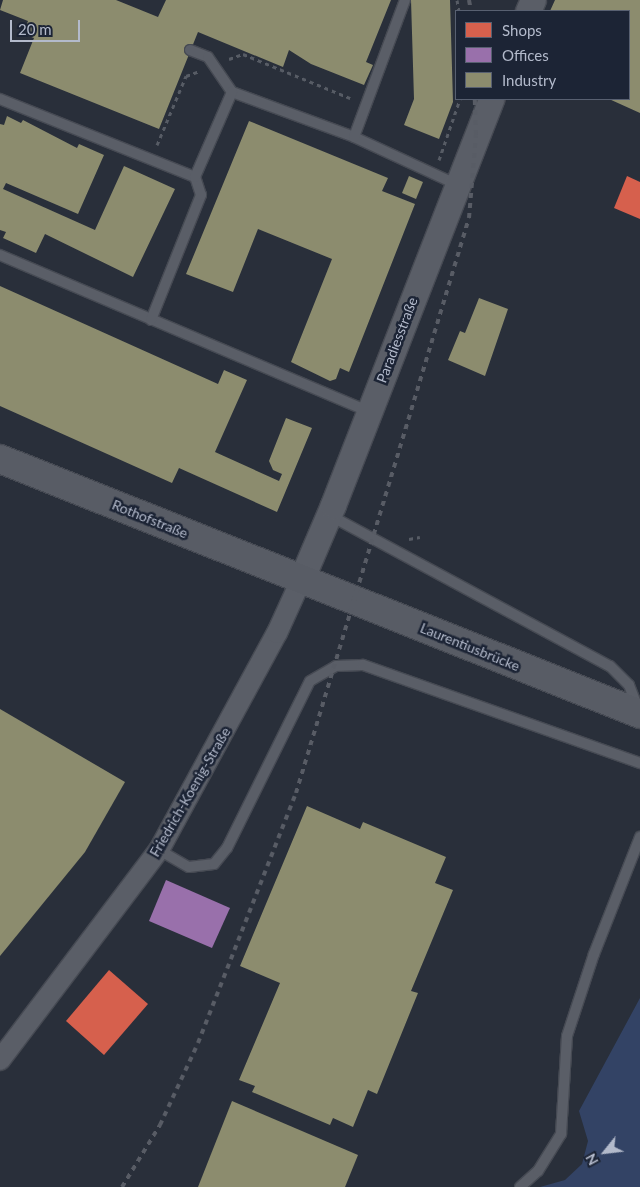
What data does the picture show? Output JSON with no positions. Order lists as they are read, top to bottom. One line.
{"streets":{"main road":["Rothofstraße","Laurentiusbrücke"],"street":["Paradiesstraße","Friedrich-Koenig-Straße"]},"crossings":[["Paradiesstraße","Rothofstraße"],["Paradiesstraße","Laurentiusbrücke"],["Paradiesstraße","Friedrich-Koenig-Straße"],["Rothofstraße","Laurentiusbrücke"],["Rothofstraße","Friedrich-Koenig-Straße"],["Laurentiusbrücke","Friedrich-Koenig-Straße"]],"legend":["Shops","Offices","Industry"],"scale_bar":"20 m","north":"bottom left"}
